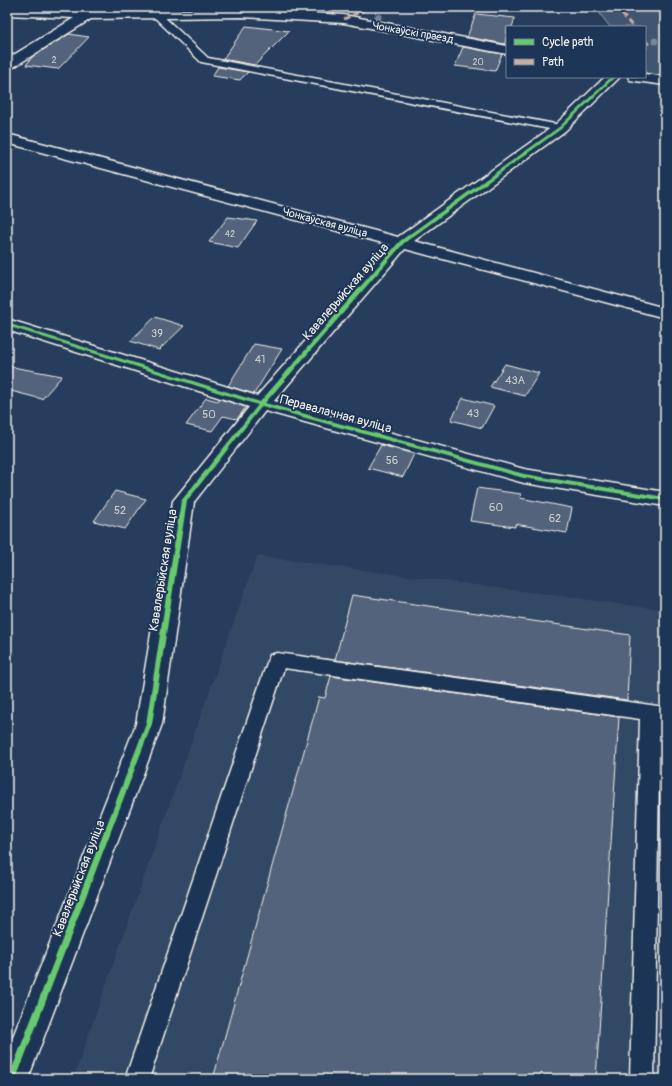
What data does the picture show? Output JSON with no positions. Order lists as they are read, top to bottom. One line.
{"streets":{"street":["Чонкаўскі праезд","Чонкаўская вуліца","Кавалерыйская вуліца","Перавалачная вуліца"]},"crossings":[["Чонкаўская вуліца","Кавалерыйская вуліца"],["Кавалерыйская вуліца","Перавалачная вуліца"]],"house_numbers":["2","20","42","39","41","43А","43","50","56","60","52","62"],"legend":["Cycle path","Path"]}
